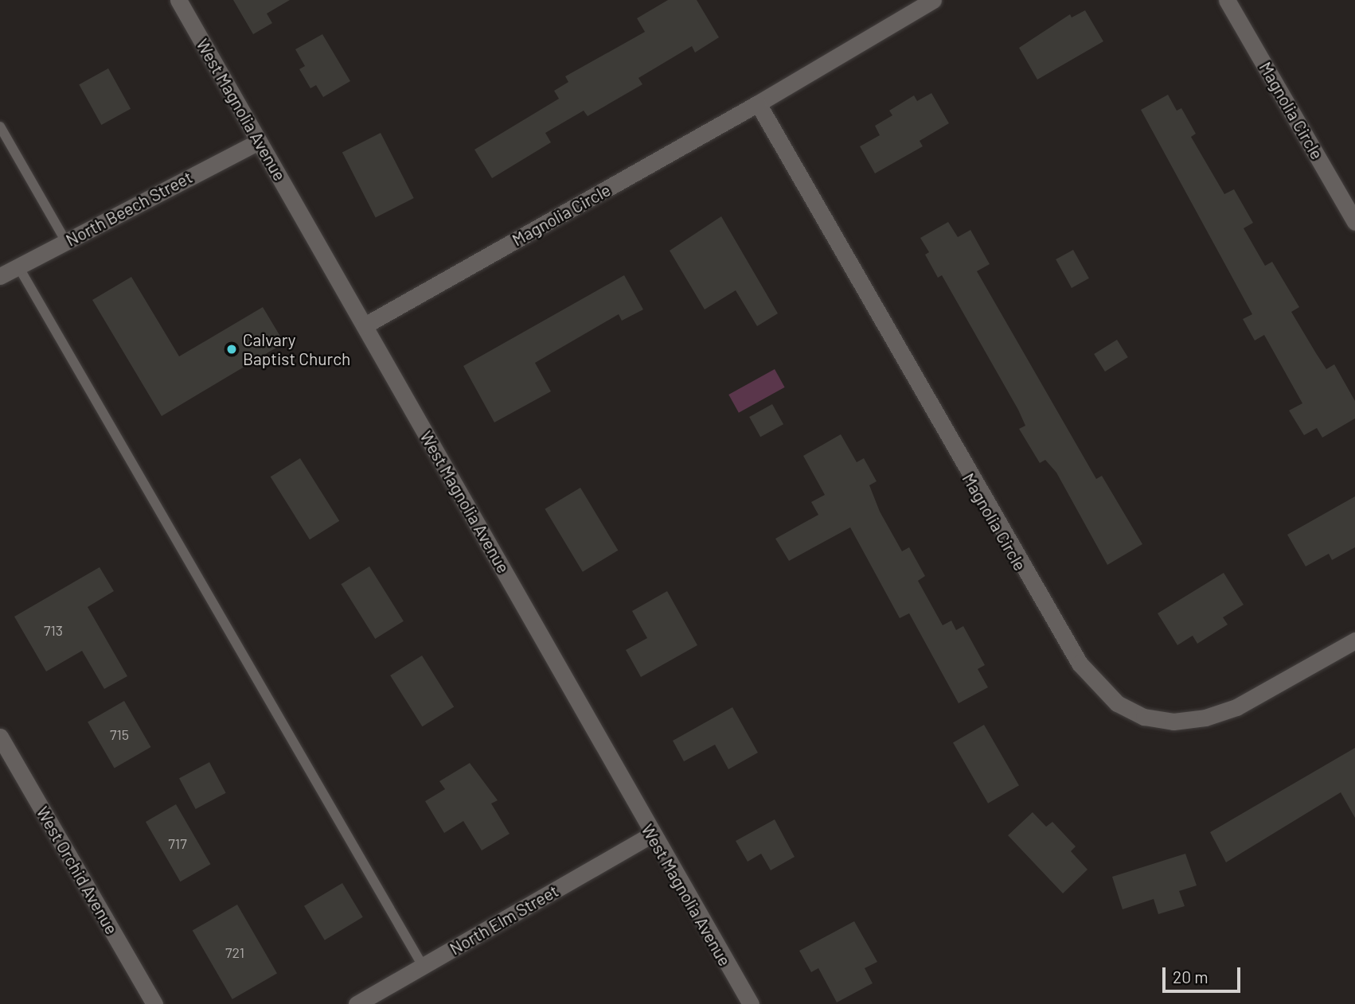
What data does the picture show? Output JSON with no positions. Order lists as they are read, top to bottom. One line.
{"streets":{"street":["West Magnolia Avenue","Magnolia Circle","North Beech Street","West Orchid Avenue","North Elm Street"]},"crossings":[["West Magnolia Avenue","Magnolia Circle"],["West Magnolia Avenue","North Beech Street"],["West Magnolia Avenue","North Elm Street"]],"places":["Calvary Baptist Church"],"house_numbers":["713","715","717","721"],"scale_bar":"20 m"}
